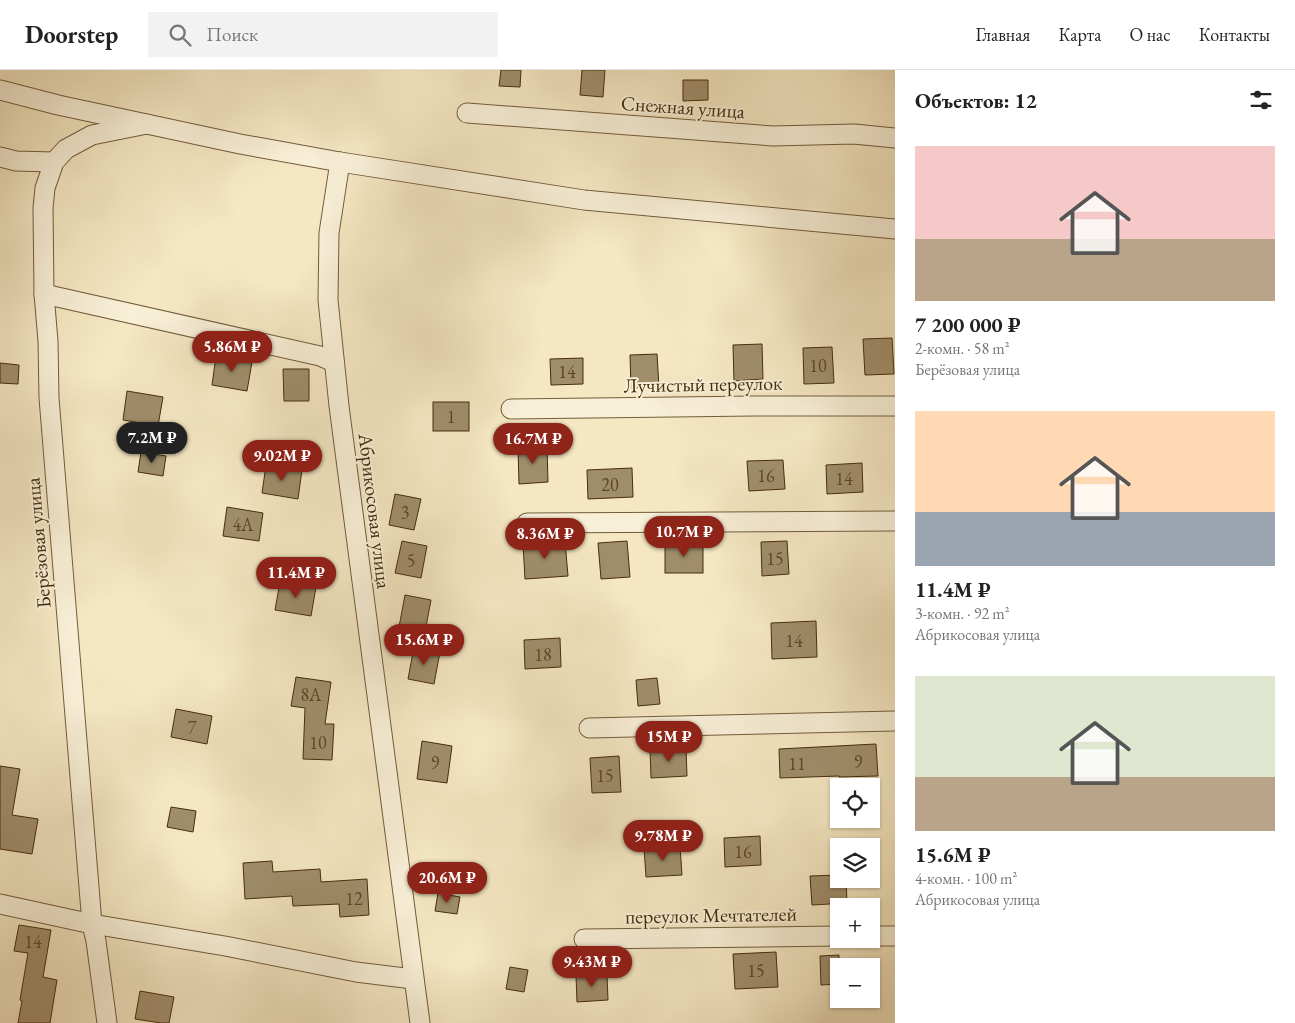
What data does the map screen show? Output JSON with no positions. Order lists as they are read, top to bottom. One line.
{"streets":{"street":["Снежная улица","Лучистый переулок","Абрикосовая улица","Берёзовая улица","переулок Мечтателей"]},"house_numbers":["10","14","1","16","14","20","3","4А","15","5","14","18","8А","7","10","9","9","11","15","16","12","14","15"],"page":{"header":"Doorstep","search":"Поиск","nav":["Главная","Карта","О нас","Контакты"],"heading":"Объектов: 12","list":[{"name":"7 200 000 ₽","note":"2-комн. · 58 m² · Берёзовая улица"},{"name":"11.4M ₽","note":"3-комн. · 92 m² · Абрикосовая улица"},{"name":"15.6M ₽","note":"4-комн. · 100 m² · Абрикосовая улица"}],"price":["5.86M ₽","7.2M ₽","16.7M ₽","9.02M ₽","10.7M ₽","8.36M ₽","11.4M ₽","15.6M ₽","15M ₽","9.78M ₽","20.6M ₽","9.43M ₽"],"map_buttons":["+","−"]}}
